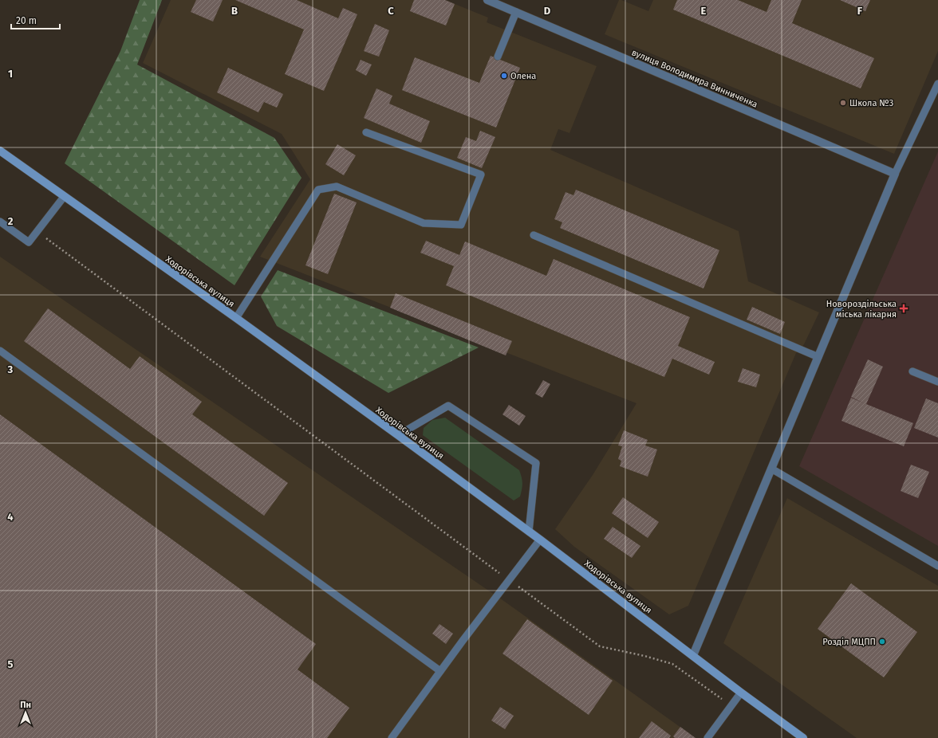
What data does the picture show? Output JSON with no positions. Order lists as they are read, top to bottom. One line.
{"streets":{"main road":["Ходорівська вулиця"],"street":["вулиця Володимира Винниченка"]},"places":{"other":["Олена","Школа №3","Розділ МЦПП"],"health":["Новороздільська міська лікарня"]},"scale_bar":"20 m","north":"top","grid":{"columns":["B","C","D","E","F"],"rows":["1","2","3","4","5"]}}
